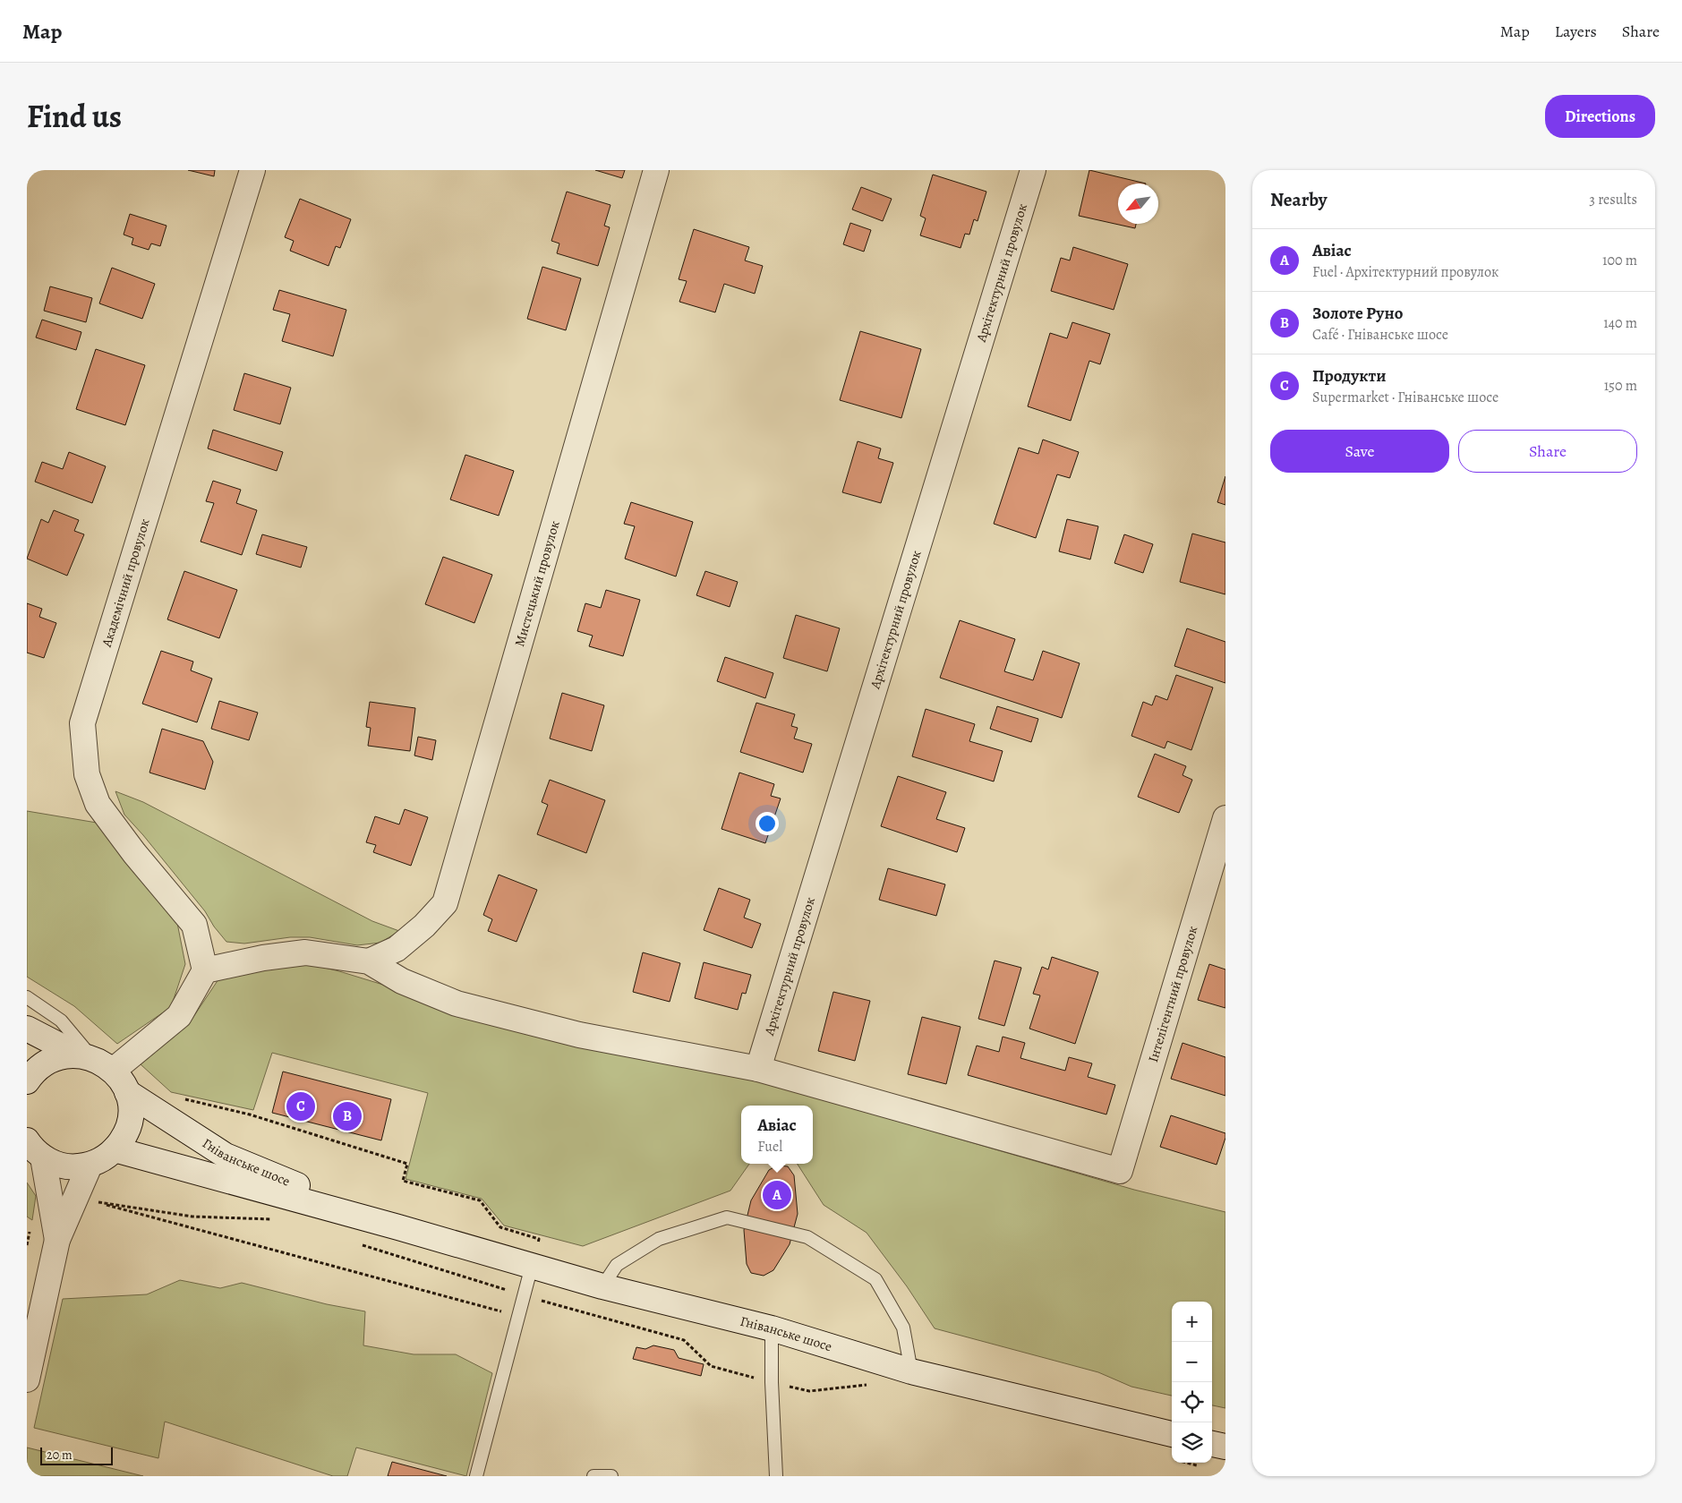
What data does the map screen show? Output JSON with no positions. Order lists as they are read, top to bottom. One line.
{"streets":{"street":["Архітектурний провулок","Академічний провулок","Мистецький провулок","Інтелігентний провулок","Гніванське шосе"]},"crossings":[["Архітектурний провулок","Інтелігентний провулок"]],"scale_bar":"20 m","north":"bottom left","page":{"header":"Map","nav":["Map","Layers","Share"],"title":"Find us","buttons":["Directions",["Save","Share"]],"heading":["Nearby","3 results"],"list":[{"mark":"A","name":"Авіас","note":"Fuel · Архітектурний провулок","value":"100 m"},{"mark":"B","name":"Золоте Руно","note":"Café · Гніванське шосе","value":"140 m"},{"mark":"C","name":"Продукти","note":"Supermarket · Гніванське шосе","value":"150 m"}],"pins":["C","B","A"],"popup":["Авіас","Fuel"],"map_buttons":["+","−"],"scale":"20 m"}}
